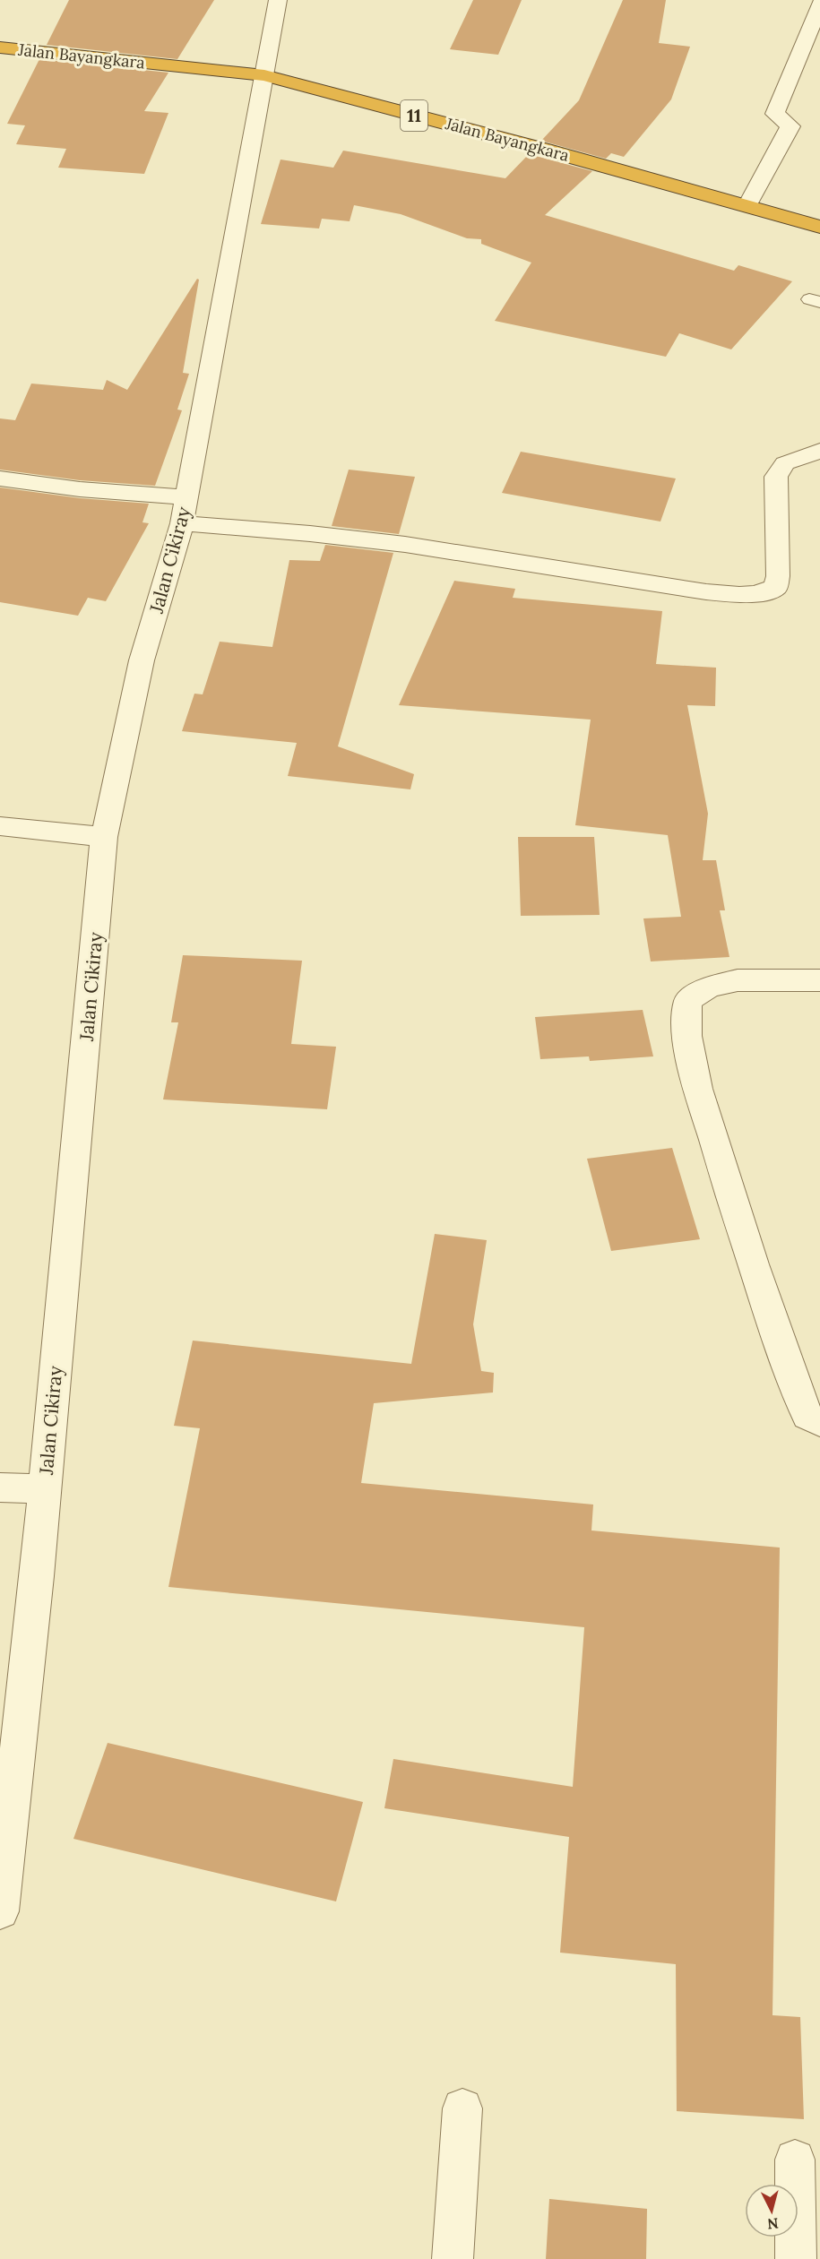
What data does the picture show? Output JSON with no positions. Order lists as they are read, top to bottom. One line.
{"streets":{"highway":["Jalan Bayangkara","11"],"street":["Jalan Cikiray"]},"crossings":[["Jalan Bayangkara","Jalan Cikiray"]],"north":"bottom"}
